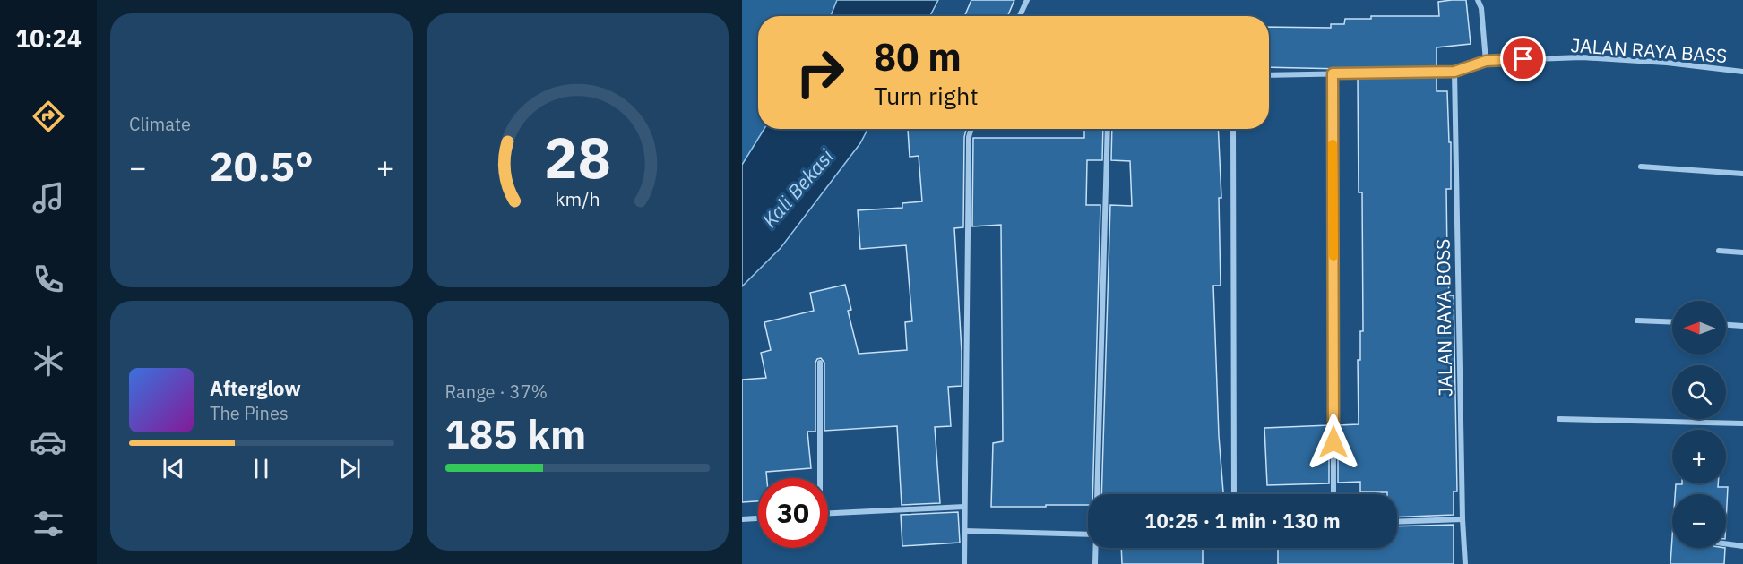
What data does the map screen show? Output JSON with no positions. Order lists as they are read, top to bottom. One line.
{"streets":{"street":["JALAN RAYA BASS","JALAN RAYA BOSS"]},"crossings":[["JALAN RAYA BASS","JALAN RAYA BOSS"]],"water":["Kali Bekasi"],"north":"left","page":{"tabs":"10:24","tile":["Climate",["Range · 37%","185 km"]],"turn":["80 m","Turn right"],"heat":["−","20.5°","+"],"map_buttons":["+","−"],"song":["Afterglow","The Pines"],"limit":"30","trip":"10:25 · 1 min · 130 m","gauge":["28","km/h"]}}
